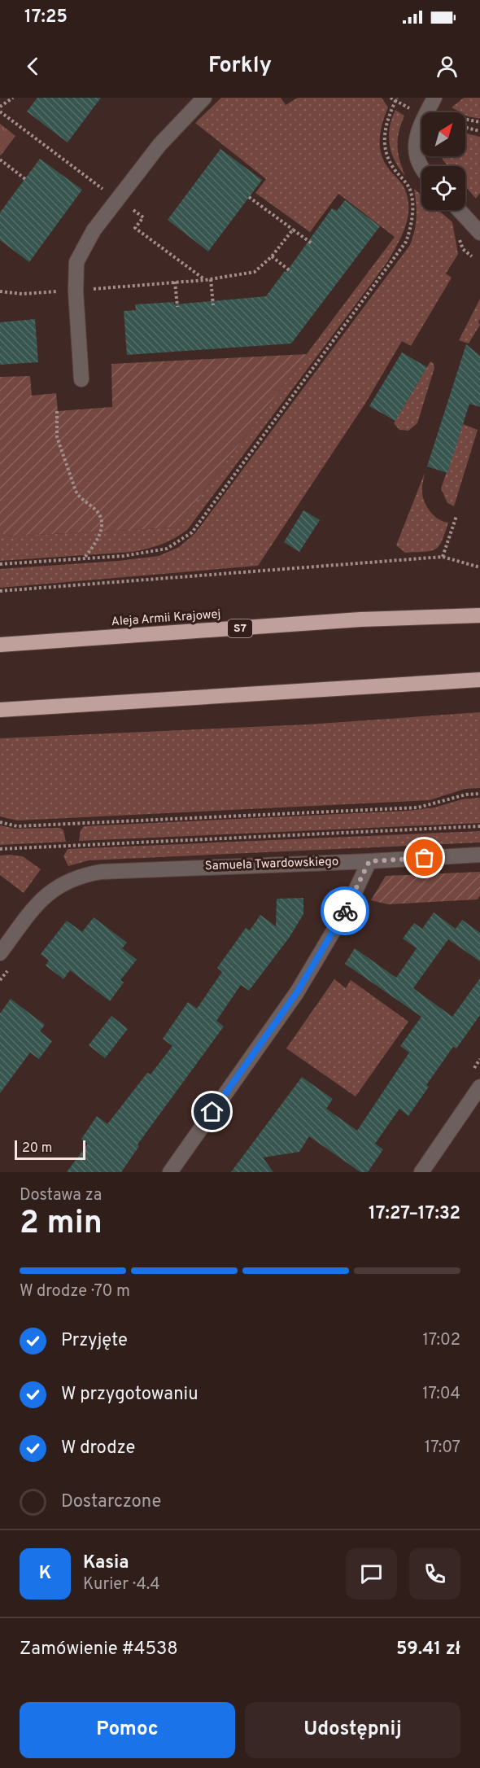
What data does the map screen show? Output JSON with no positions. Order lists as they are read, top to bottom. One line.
{"streets":{"highway":["Aleja Armii Krajowej","S7"],"street":["Samuela Twardowskiego"]},"scale_bar":"20 m","north":"top right","page":{"status":"17:25","header":"Forkly","scale":"20 m","heading":["2 min","Dostawa za","17:27–17:32"],"panel":["Kasia","Kurier · 4.4","Zamówienie #4538","59.41 zł"],"bar":"W drodze · 70 m","list":[["Przyjęte","17:02"],["W przygotowaniu","17:04"],["W drodze","17:07"],"Dostarczone"],"round":"K","buttons":["Pomoc","Udostępnij"]}}
